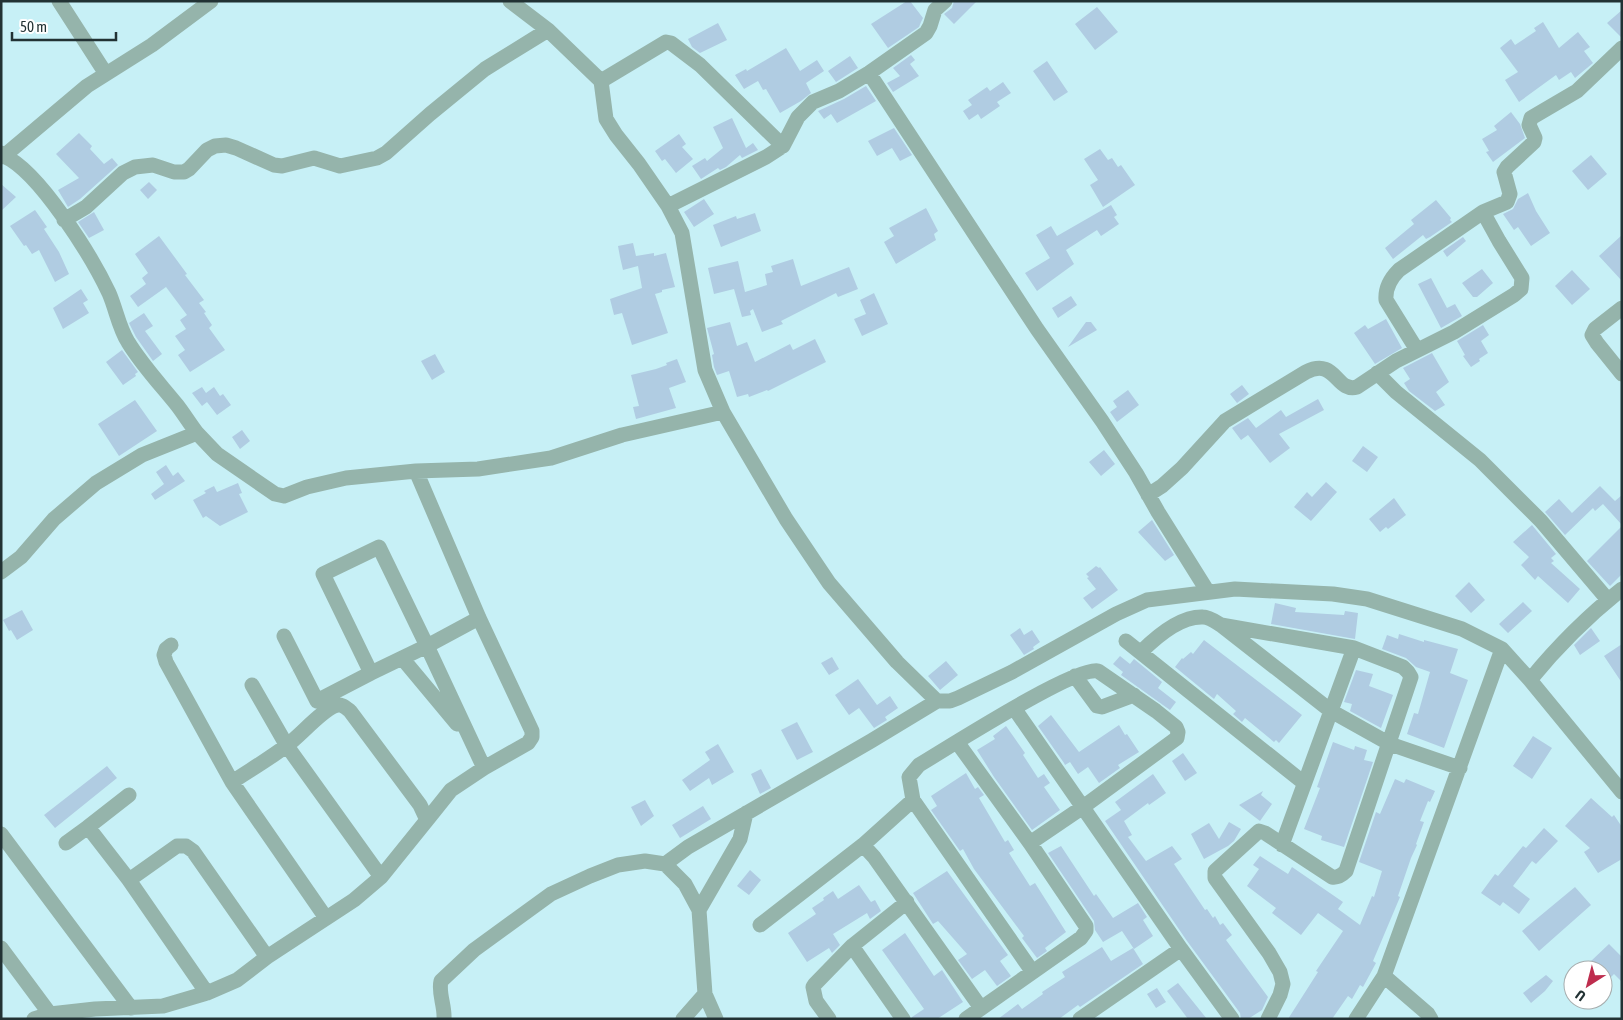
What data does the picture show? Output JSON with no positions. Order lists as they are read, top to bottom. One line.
{"scale_bar":"50 m","north":"bottom left"}
